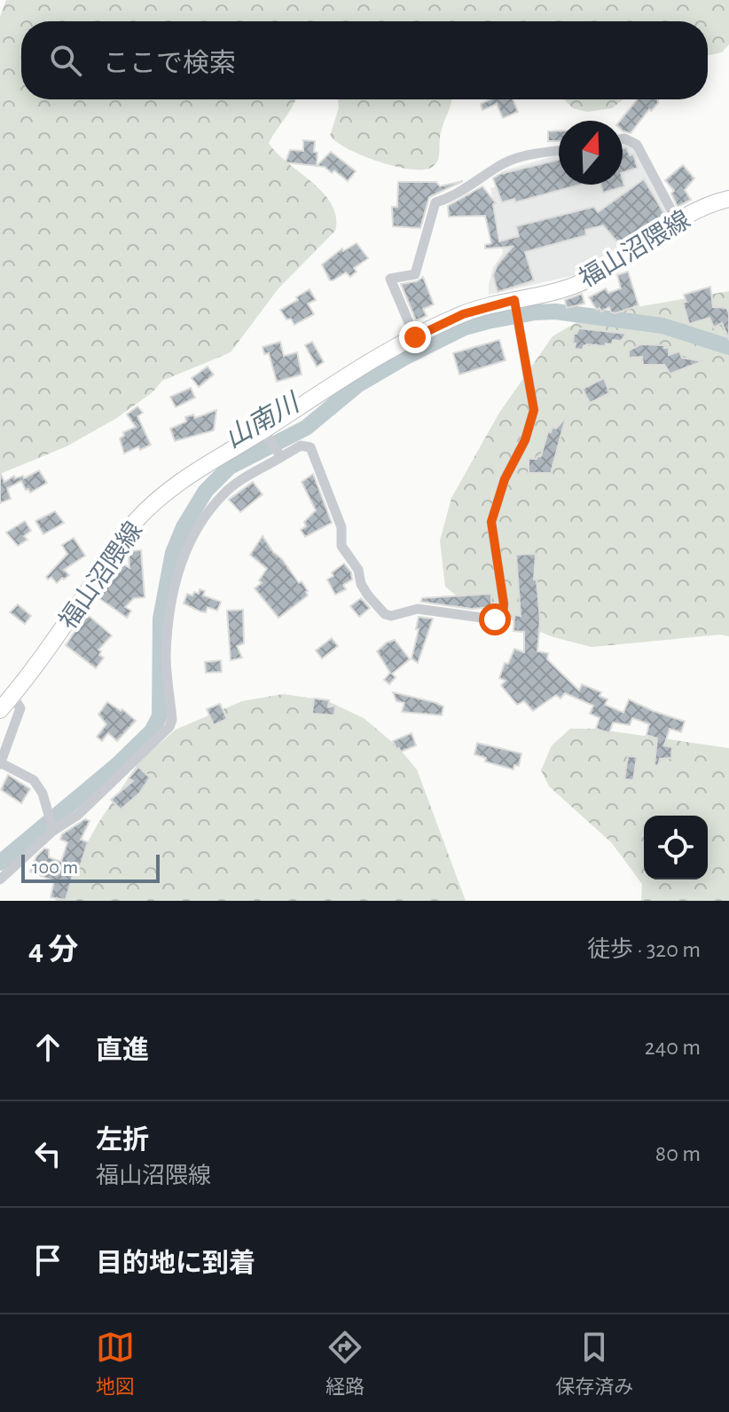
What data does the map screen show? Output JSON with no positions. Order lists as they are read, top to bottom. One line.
{"streets":{"main road":["福山沼隈線"]},"water":["山南川"],"scale_bar":"100 m","north":"top","page":{"search":"ここで検索","scale":"100 m","heading":["4 分","徒歩 · 320 m"],"list":[["直進","240 m"],["左折","福山沼隈線","80 m"],"目的地に到着"],"nav":["地図","経路","保存済み"]}}
